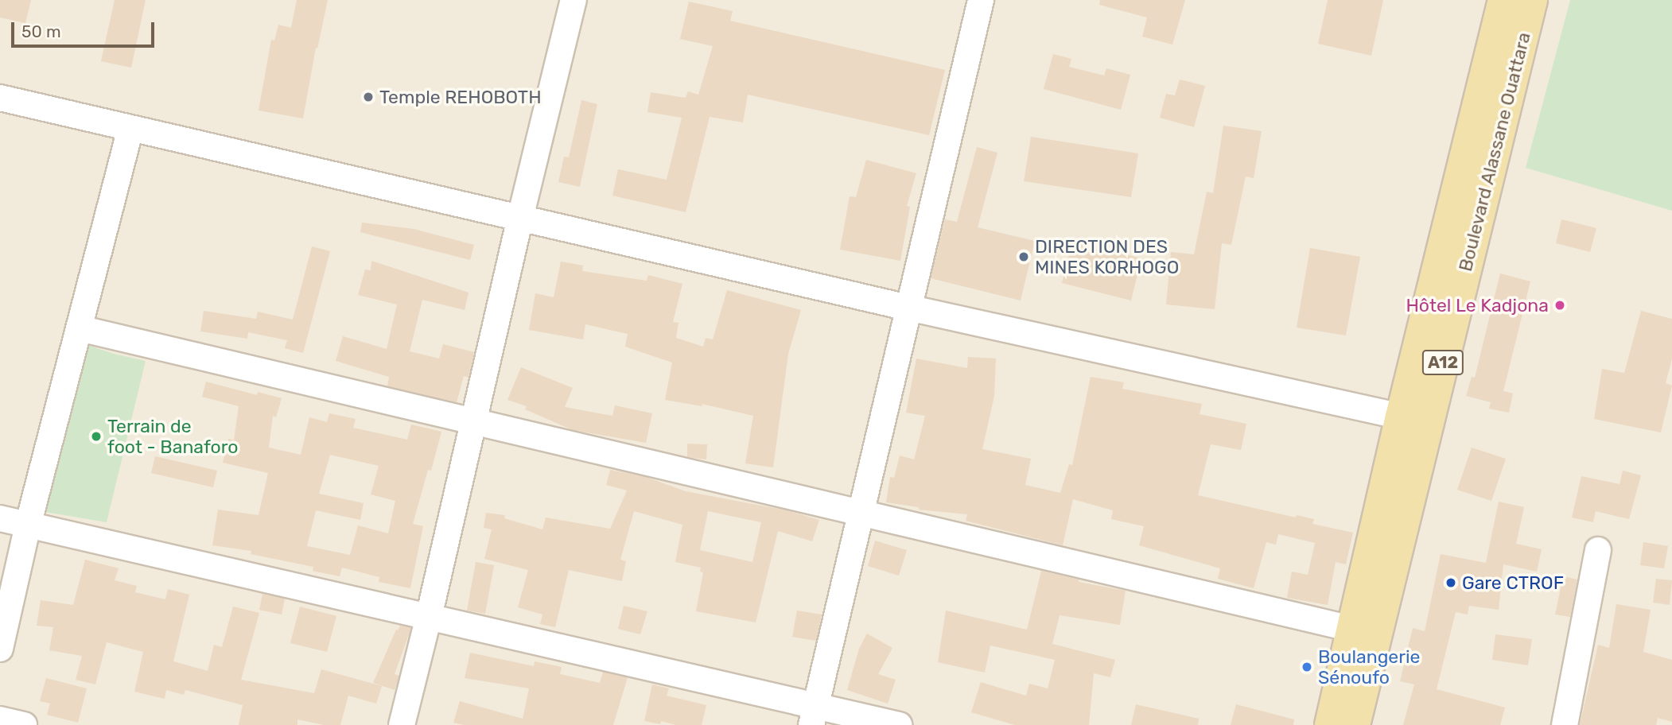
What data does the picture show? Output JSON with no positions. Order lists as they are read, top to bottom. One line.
{"streets":{"main road":["Boulevard Alassane Ouattara","A12"]},"places":["Temple REHOBOTH","DIRECTION DES MINES KORHOGO","Hôtel Le Kadjona","Terrain de foot - Banaforo","Gare CTROF","Boulangerie Sénoufo"],"scale_bar":"50 m"}
